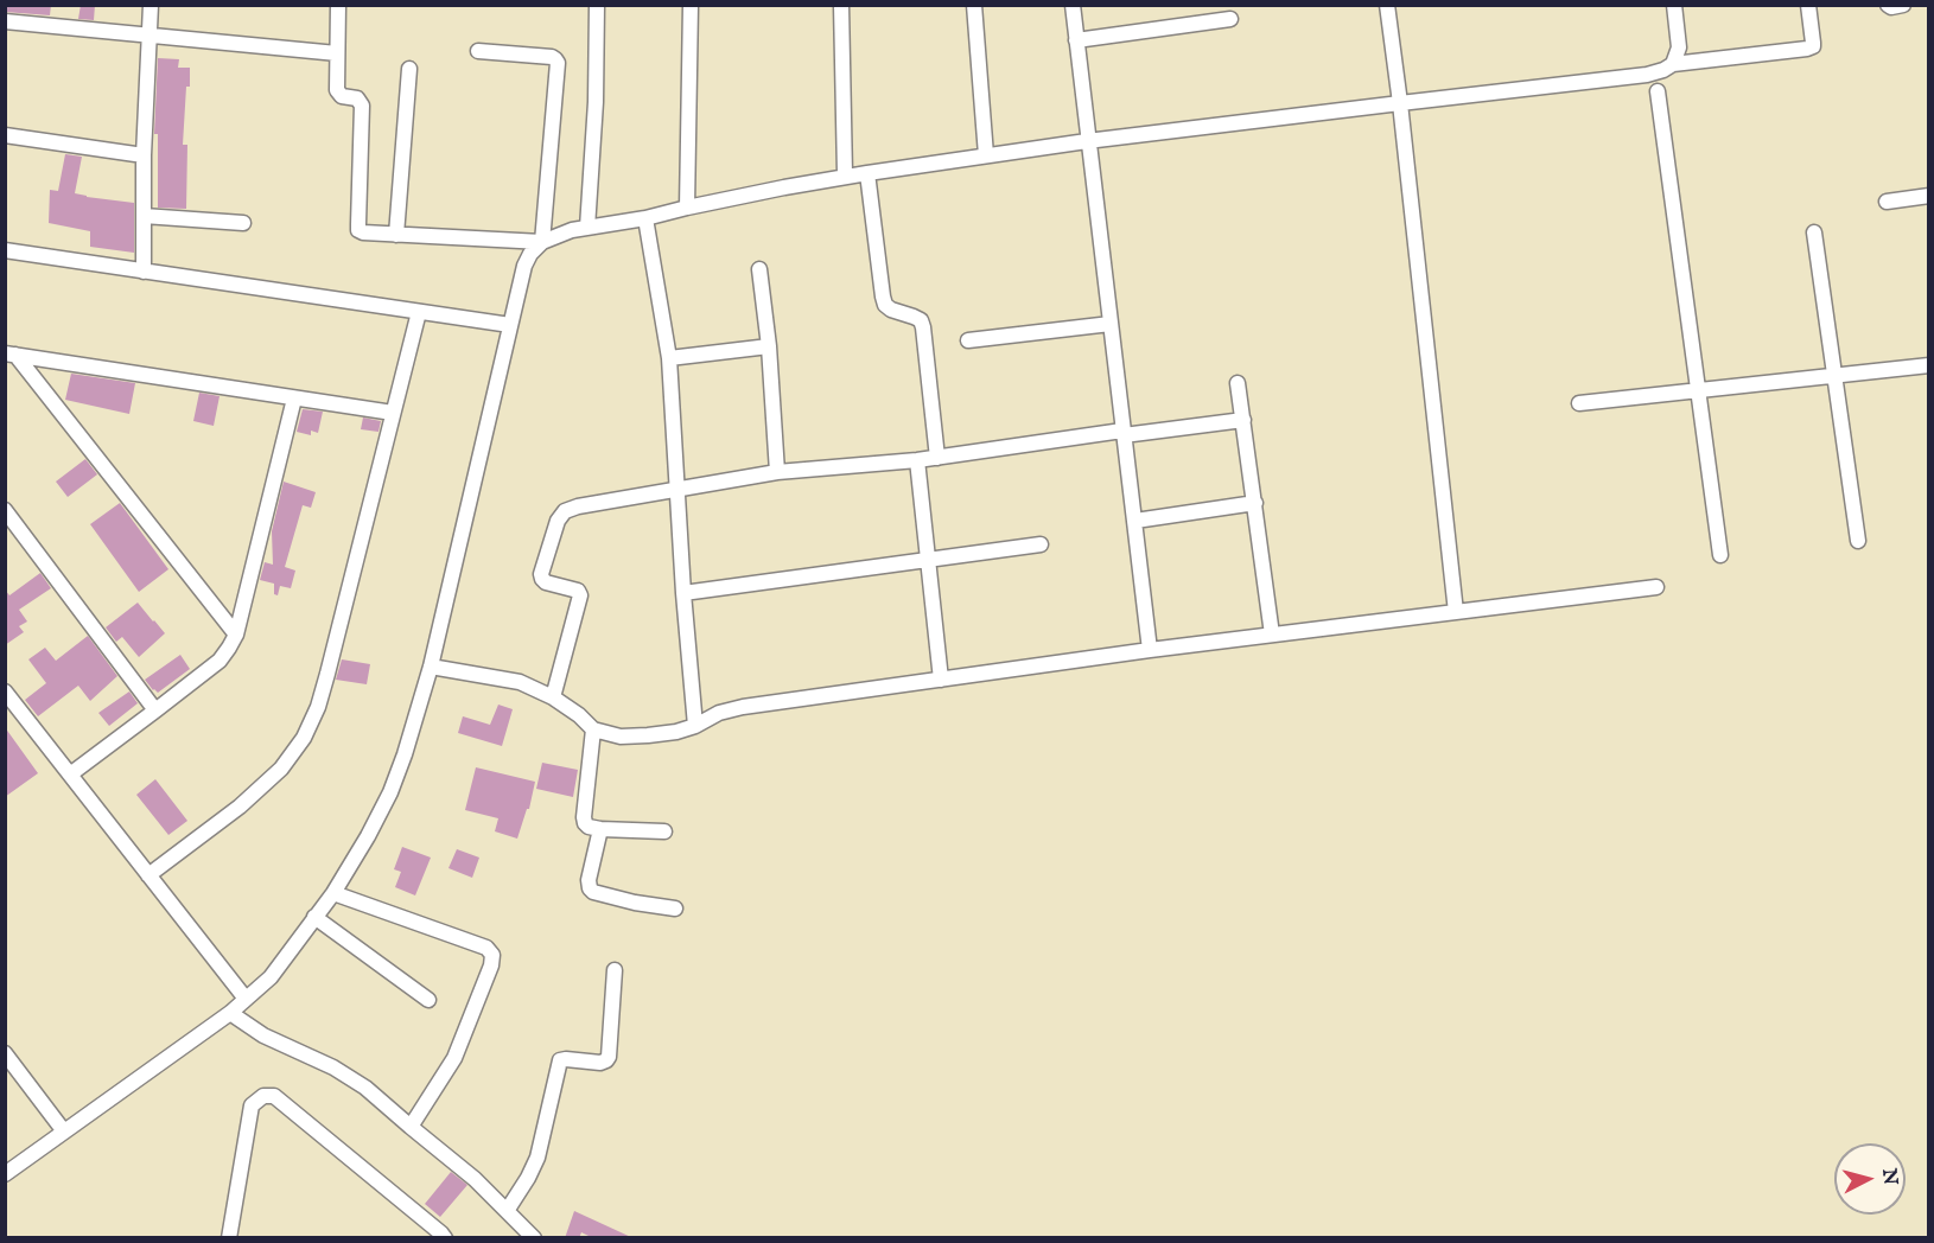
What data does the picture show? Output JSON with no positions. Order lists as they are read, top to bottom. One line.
{"north":"right"}
